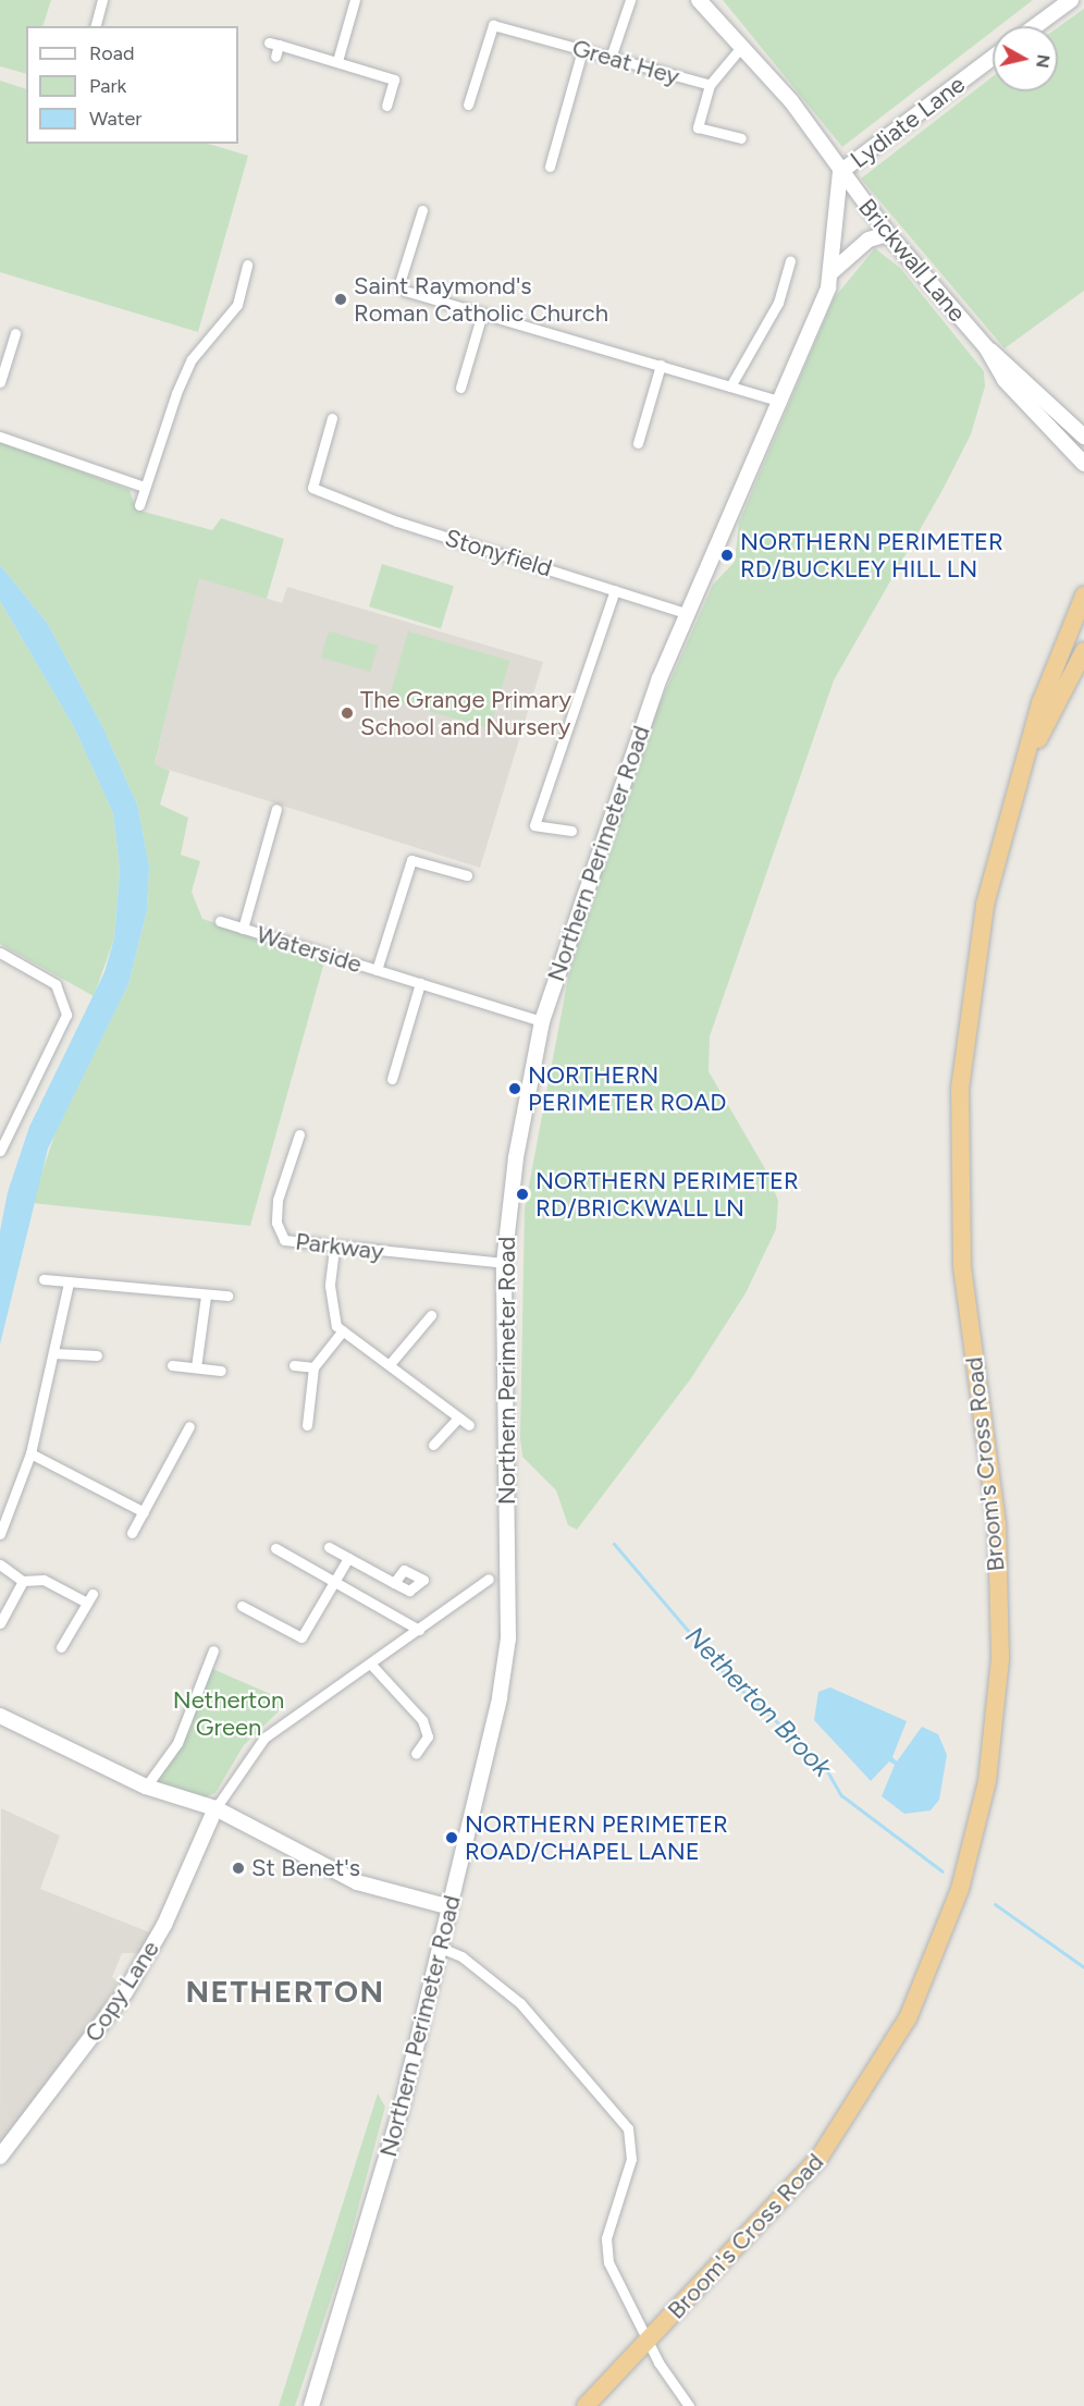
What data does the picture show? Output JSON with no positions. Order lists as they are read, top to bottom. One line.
{"streets":{"highway":["Broom's Cross Road"],"main road":["Lydiate Lane","Brickwall Lane","Northern Perimeter Road","Copy Lane"],"street":["Great Hey","Stonyfield","Waterside","Parkway"]},"crossings":[["Great Hey","Brickwall Lane"],["Lydiate Lane","Brickwall Lane"],["Lydiate Lane","Northern Perimeter Road"],["Brickwall Lane","Northern Perimeter Road"],["Stonyfield","Northern Perimeter Road"],["Northern Perimeter Road","Waterside"],["Northern Perimeter Road","Parkway"]],"districts":["NETHERTON"],"water":["Netherton Brook"],"parks":["Netherton Green"],"places":["Saint Raymond's Roman Catholic Church","NORTHERN PERIMETER RD/BUCKLEY HILL LN","The Grange Primary School and Nursery","NORTHERN PERIMETER ROAD","NORTHERN PERIMETER RD/BRICKWALL LN","NORTHERN PERIMETER ROAD/CHAPEL LANE","St Benet's"],"legend":["Road","Park","Water"],"north":"right"}
